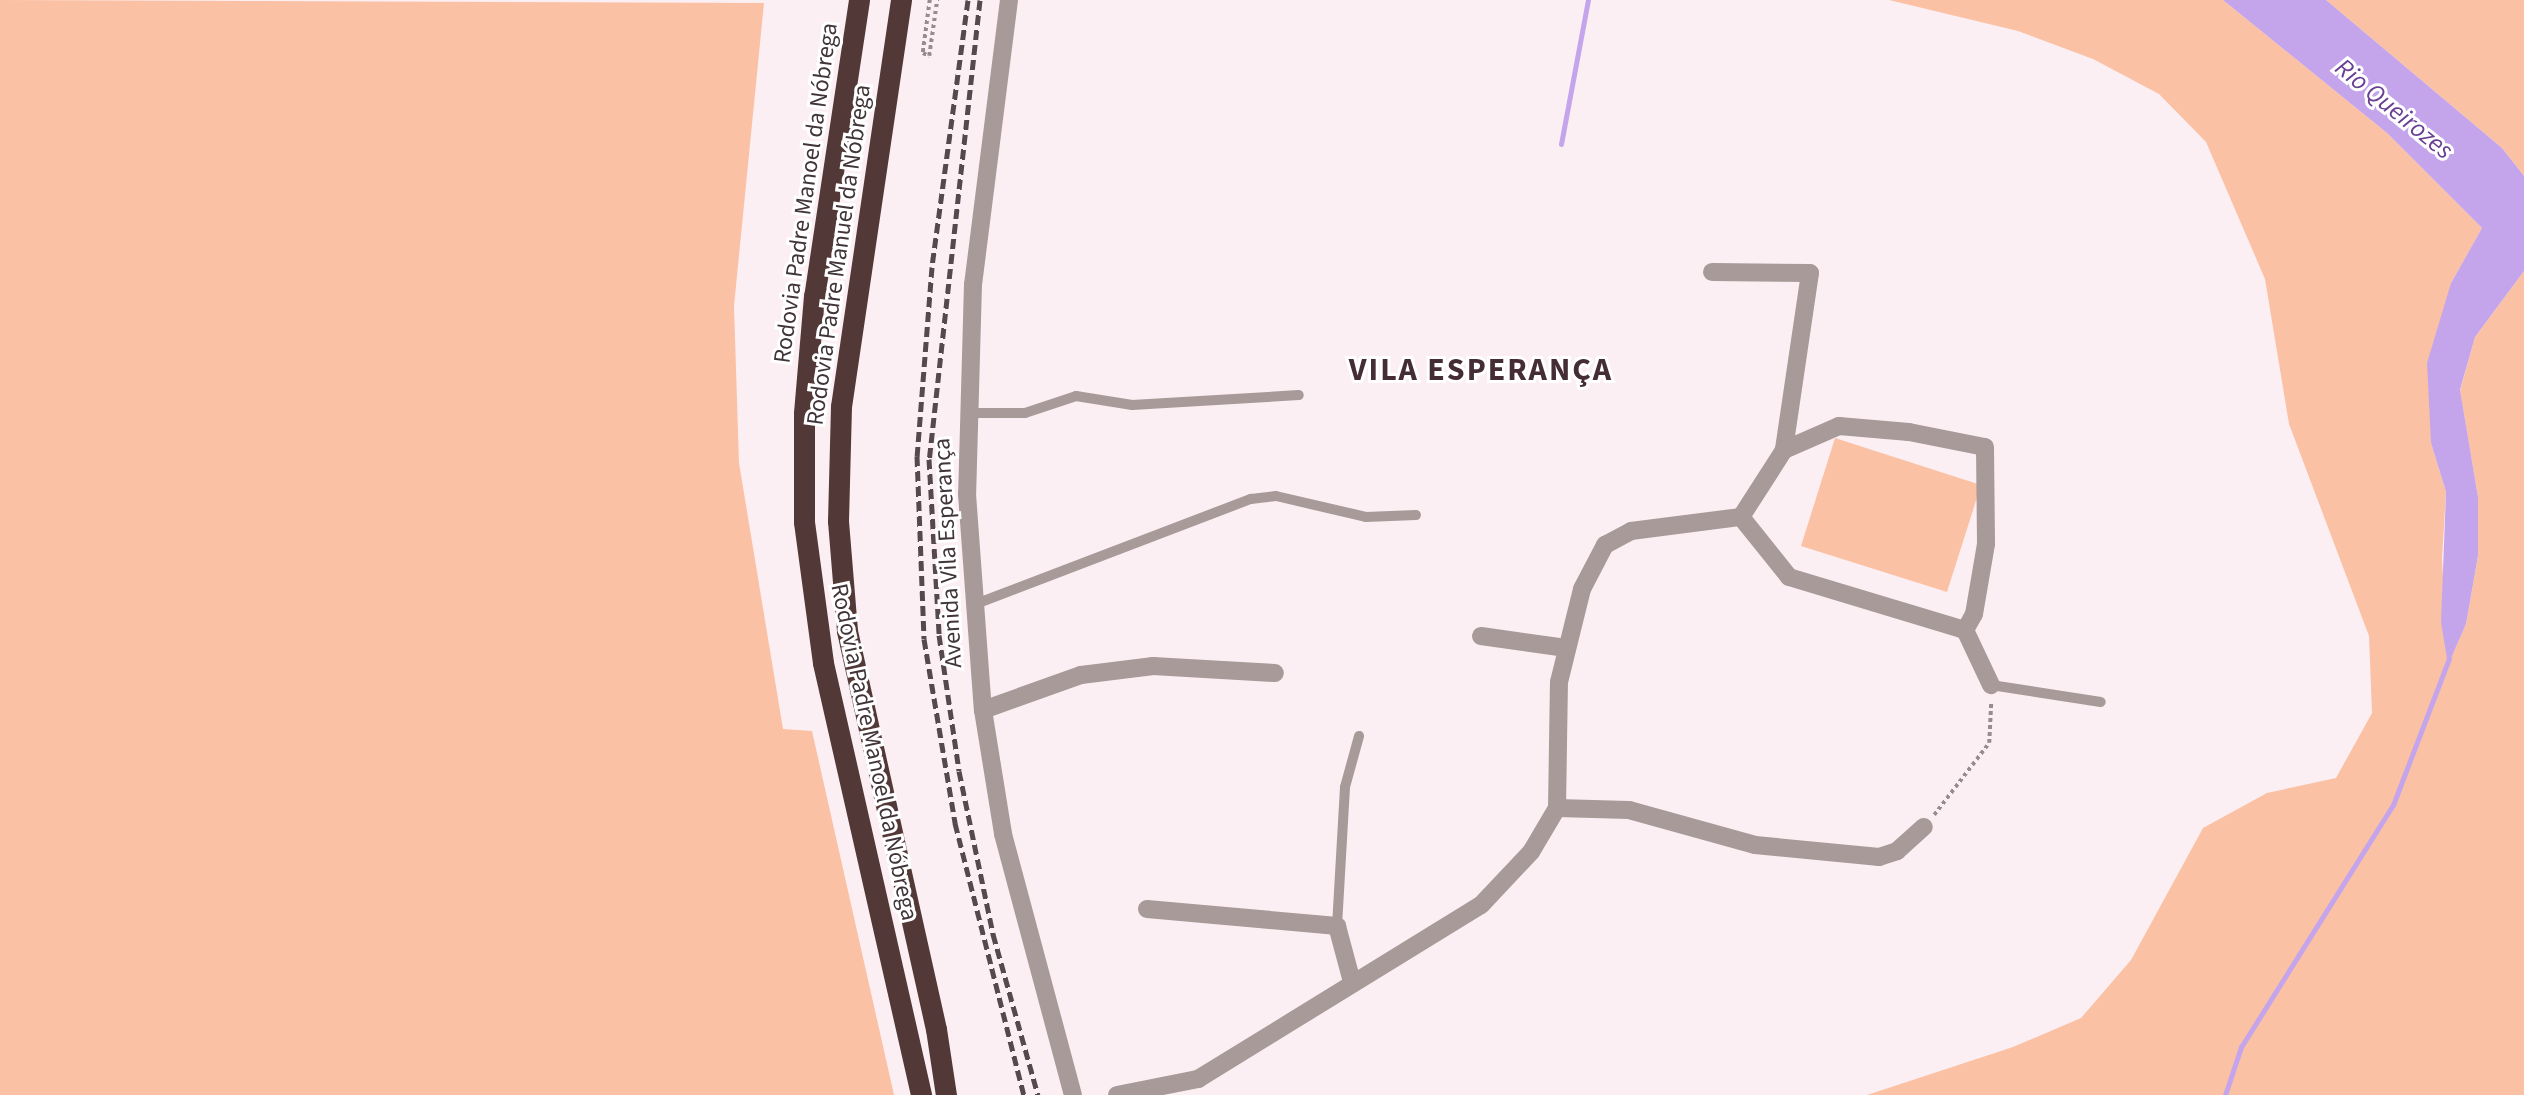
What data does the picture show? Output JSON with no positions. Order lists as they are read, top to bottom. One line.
{"streets":{"highway":["Rodovia Padre Manoel da Nóbrega","Rodovia Padre Manuel da Nóbrega"],"street":["Avenida Vila Esperança"]},"districts":["VILA ESPERANÇA"],"water":["Rio Queirozes"]}
